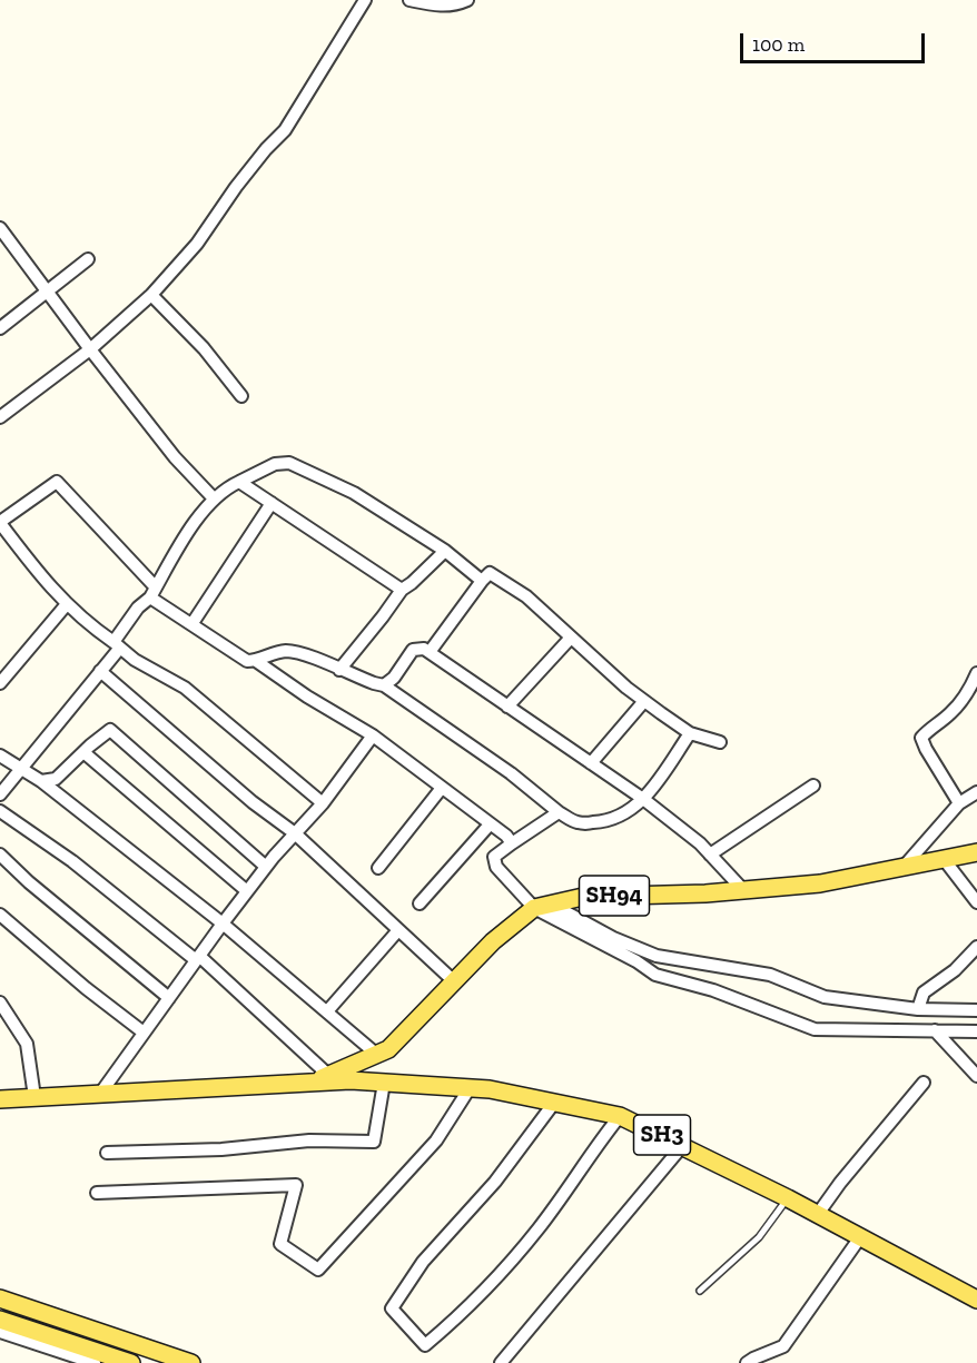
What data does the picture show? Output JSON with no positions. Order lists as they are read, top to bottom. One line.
{"streets":{"main road":["SH94","SH3"]},"crossings":[["SH94","SH3"]],"scale_bar":"100 m"}
